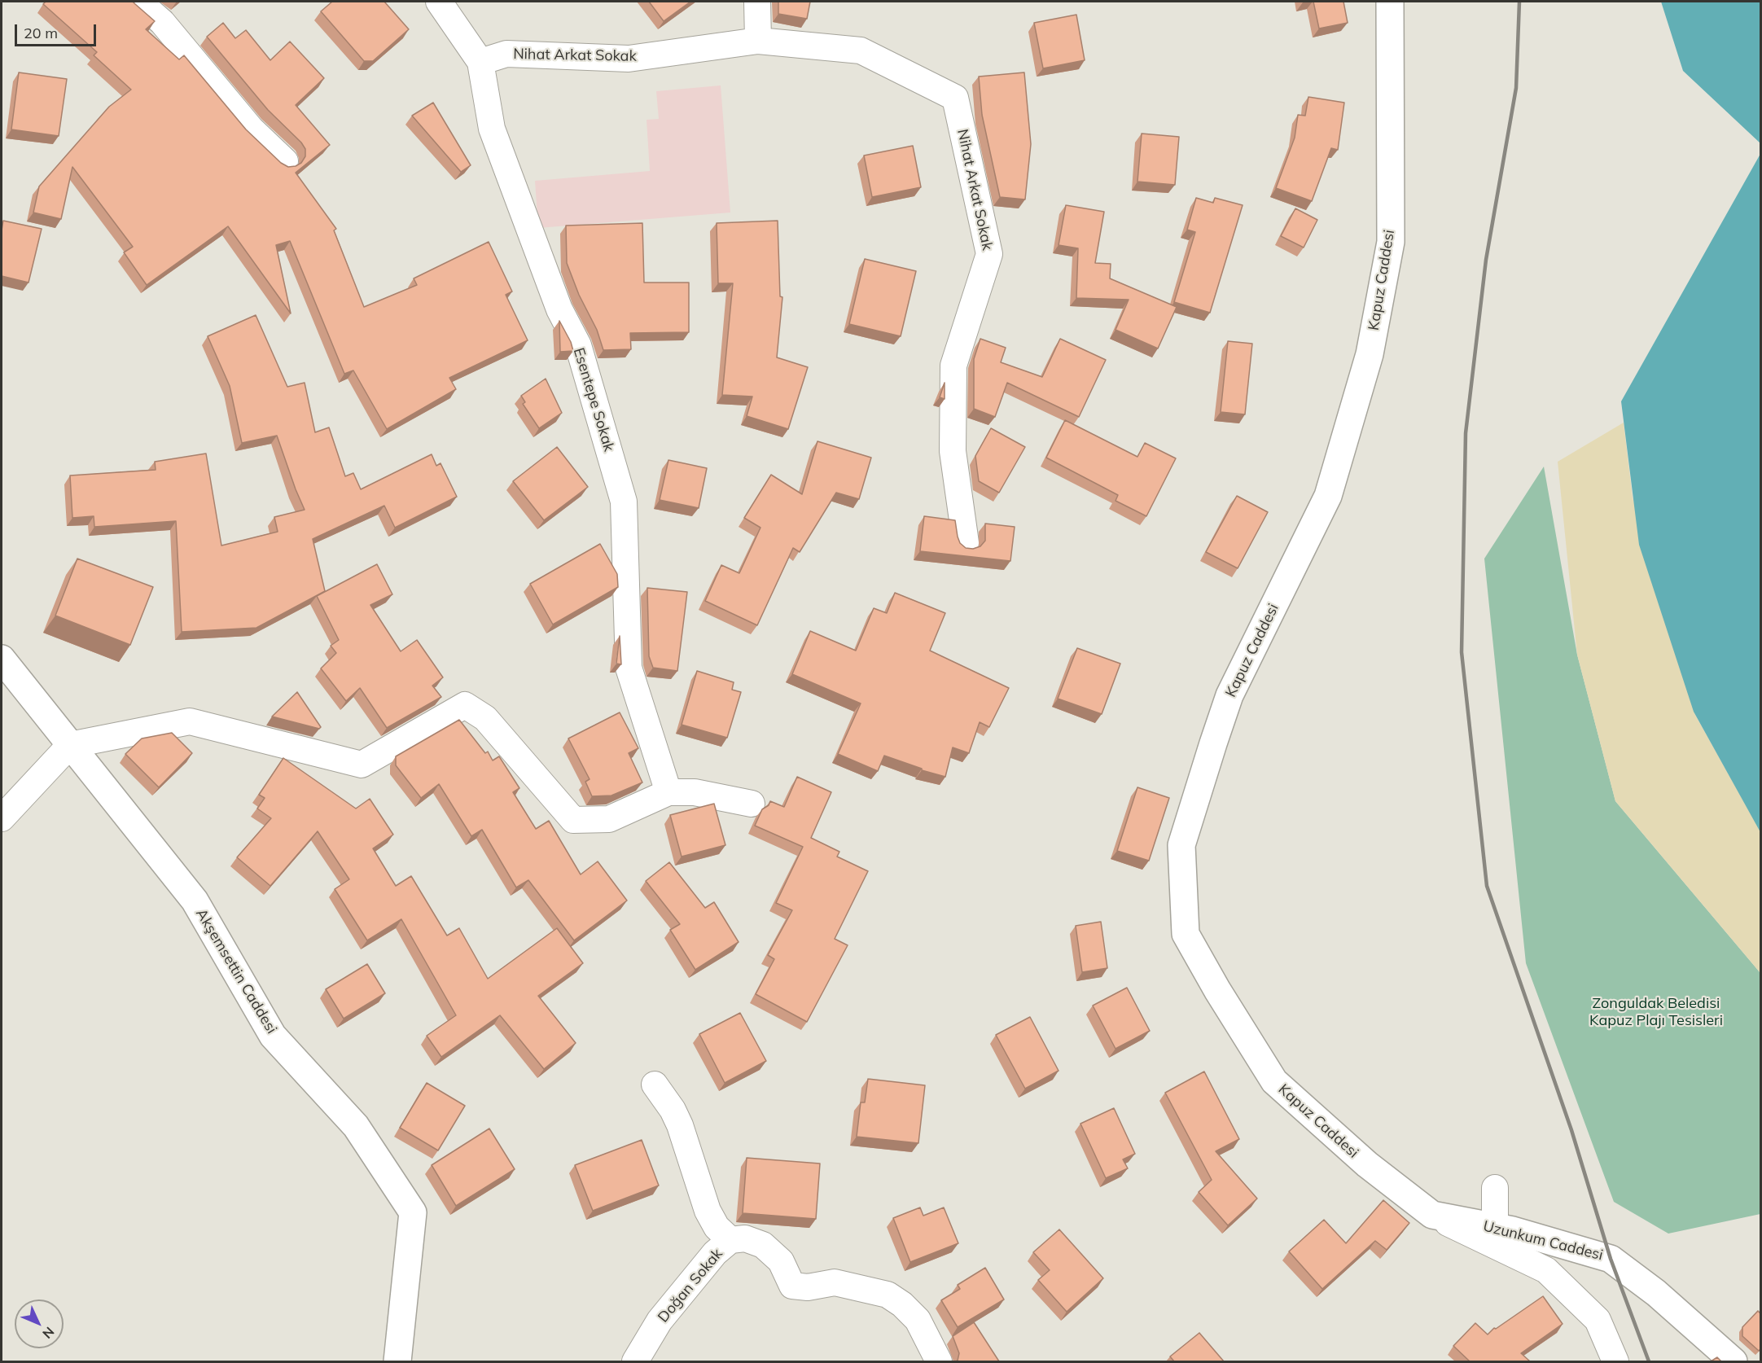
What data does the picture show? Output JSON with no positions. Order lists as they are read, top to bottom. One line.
{"streets":{"main road":["Kapuz Caddesi","Akşemsettin Caddesi","Uzunkum Caddesi"],"street":["Nihat Arkat Sokak","Esentepe Sokak","Doğan Sokak"]},"crossings":[["Nihat Arkat Sokak","Esentepe Sokak"],["Kapuz Caddesi","Uzunkum Caddesi"]],"parks":["Zonguldak Beledisi Kapuz Plajı Tesisleri"],"scale_bar":"20 m","north":"bottom right"}
